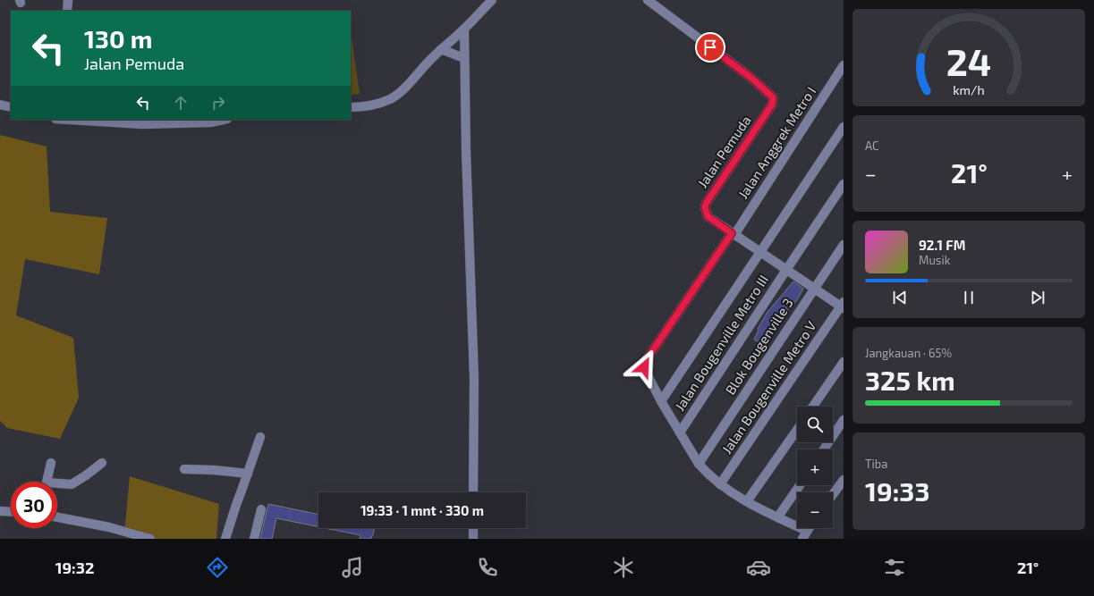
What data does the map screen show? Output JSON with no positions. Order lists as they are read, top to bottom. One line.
{"streets":{"street":["Jalan Anggrek Metro I","Jalan Pemuda","Jalan Bougenville Metro III","Blok Bougenville 3","Jalan Bougenville Metro V"]},"crossings":[["Jalan Anggrek Metro I","Jalan Pemuda"],["Jalan Pemuda","Jalan Bougenville Metro III"],["Jalan Pemuda","Blok Bougenville 3"],["Jalan Pemuda","Jalan Bougenville Metro V"]],"page":{"turn":["130 m","Jalan Pemuda"],"tile":["AC",["Jangkauan · 65%","325 km"],["Tiba","19:33"]],"heat":["−","21°","+"],"song":["92.1 FM","Musik"],"map_buttons":["+","−"],"limit":"30","trip":"19:33 · 1 mnt · 330 m","tabs":["19:32","21°"],"gauge":["24","km/h"]}}
